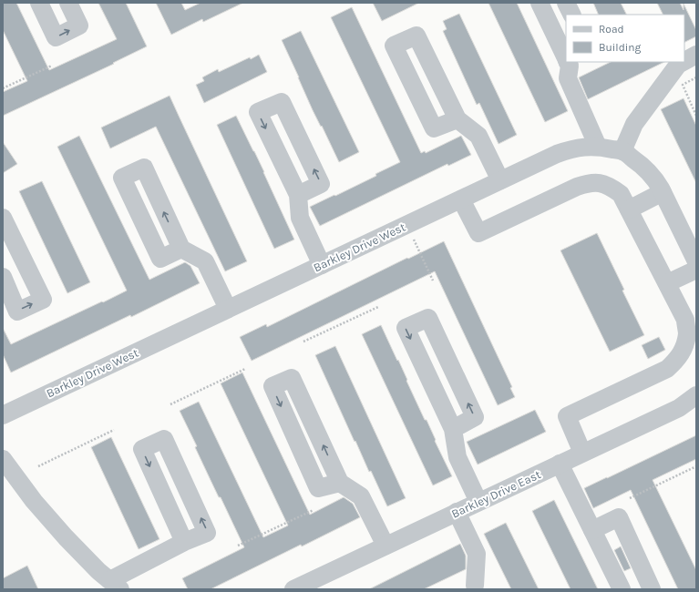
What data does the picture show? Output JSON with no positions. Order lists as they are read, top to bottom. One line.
{"streets":{"street":["Barkley Drive West","Barkley Drive East"]},"legend":["Road","Building"]}
